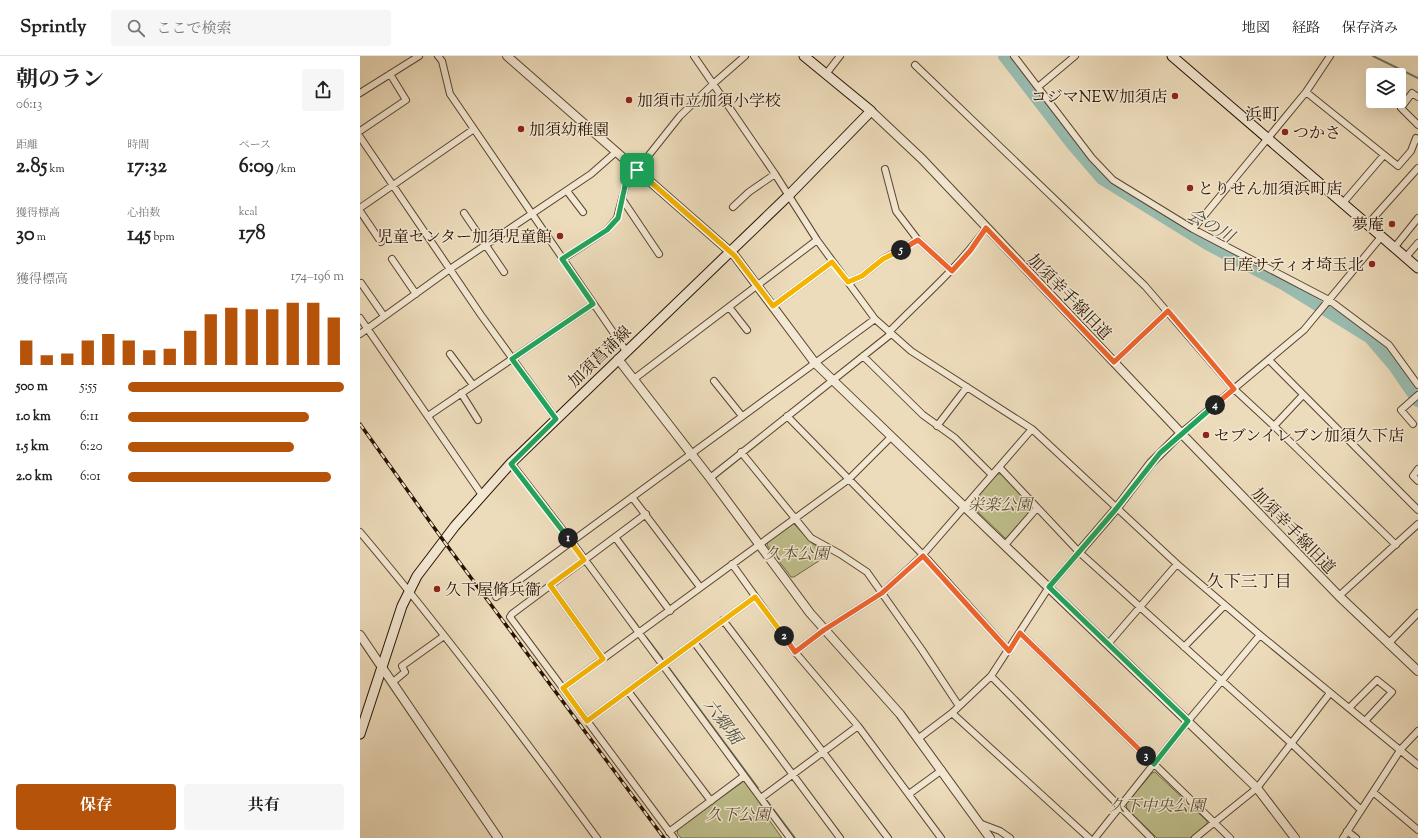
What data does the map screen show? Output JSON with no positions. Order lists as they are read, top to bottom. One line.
{"streets":{"main road":["加須菖蒲線"],"street":["加須幸手線旧道"]},"crossings":[["加須幸手線旧道","加須菖蒲線"]],"districts":["浜町","久下三丁目"],"water":["会の川","六郷堀"],"parks":["栄楽公園","久本公園","久下中央公園","久下公園"],"places":["コジマNEW加須店","加須市立加須小学校","加須幼稚園","つかさ","とりせん加須浜町店","夢庵","児童センター加須児童館","日産サティオ埼玉北","セブンイレブン加須久下店","久下屋脩兵衞"],"page":{"header":"Sprintly","search":"ここで検索","nav":["地図","経路","保存済み"],"heading":["朝のラン","06:13"],"stats":[["距離","2.85 km"],["時間","17:32"],["ペース","6:09 /km"],["獲得標高","30 m"],["心拍数","145 bpm"],["kcal","178"]],"pins":["5","4","1","2","3"],"chart":["獲得標高","174–196 m"],"list":[{"name":"500 m","note":"5:55"},{"name":"1.0 km","note":"6:11"},{"name":"1.5 km","note":"6:20"},{"name":"2.0 km","note":"6:01"}],"buttons":["保存","共有"]}}
